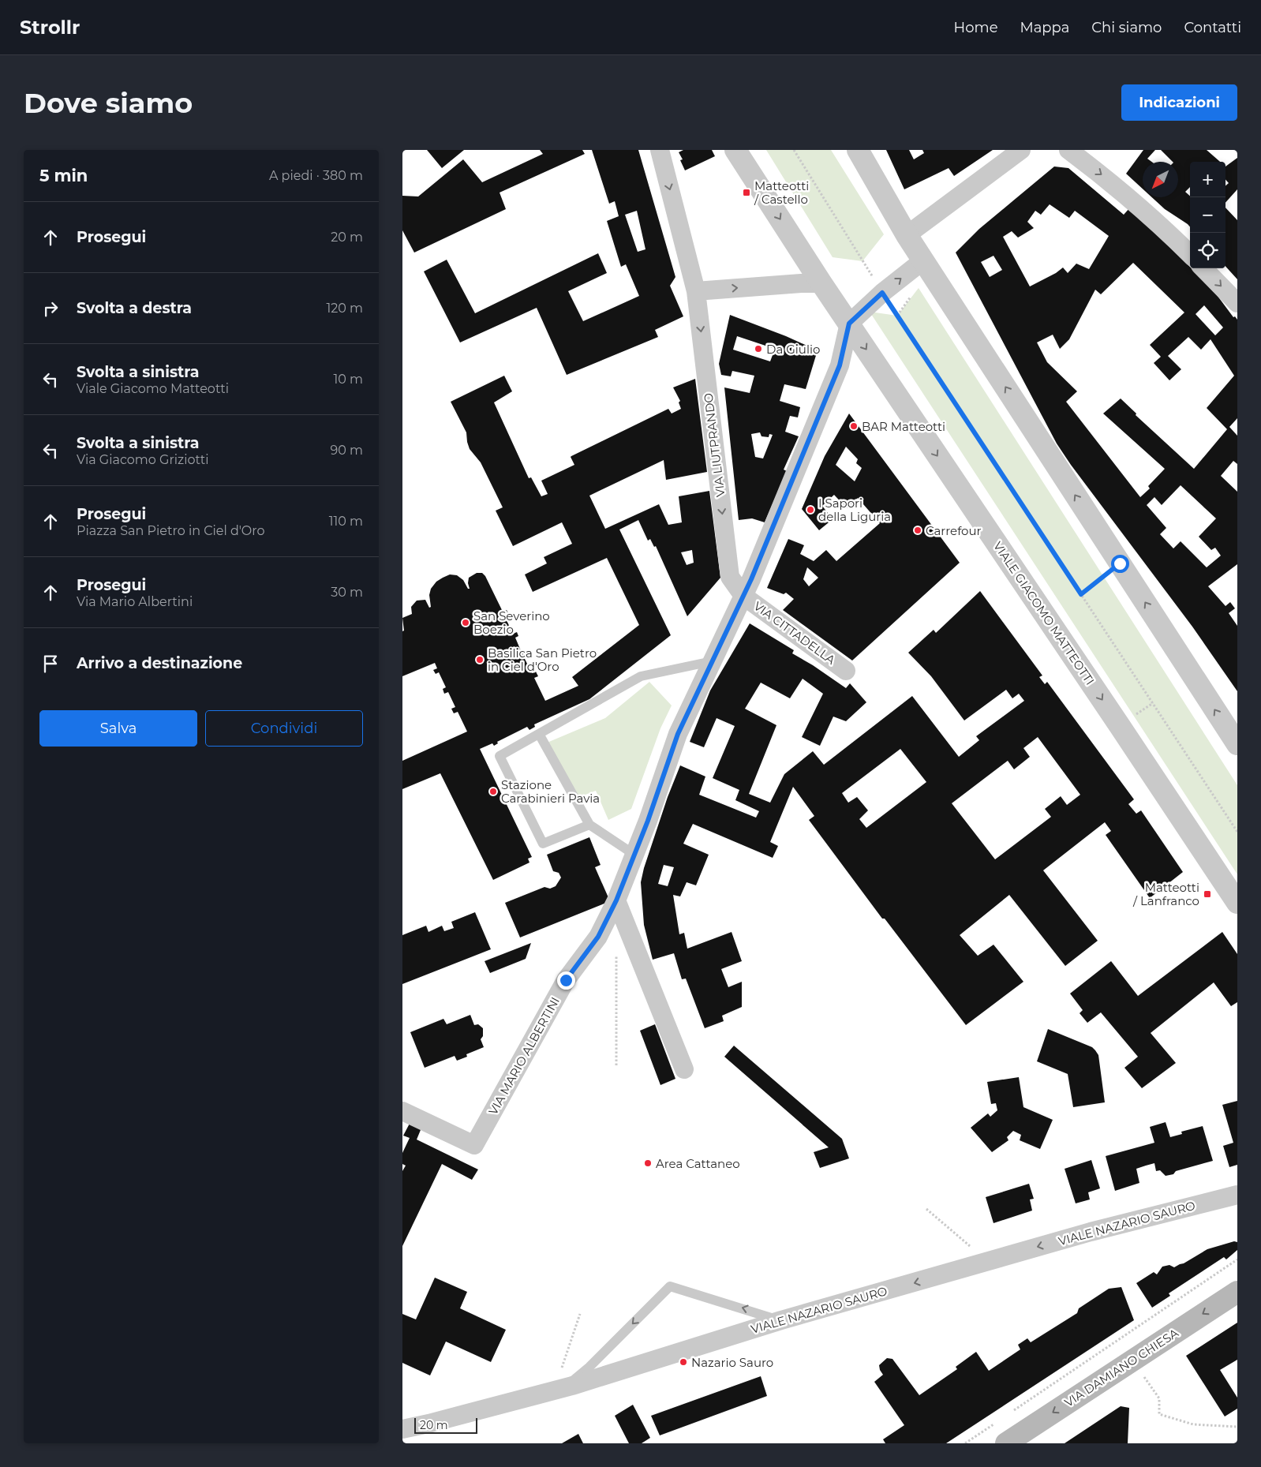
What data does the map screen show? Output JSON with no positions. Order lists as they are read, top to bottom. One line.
{"streets":{"main road":["VIA DAMIANO CHIESA"],"street":["VIA LIUTPRANDO","VIALE GIACOMO MATTEOTTI","VIA CITTADELLA","VIA MARIO ALBERTINI","VIALE NAZARIO SAURO"]},"crossings":[["VIA LIUTPRANDO","VIA CITTADELLA"]],"one_way":["VIA LIUTPRANDO","VIALE NAZARIO SAURO","VIA DAMIANO CHIESA"],"places":{"transit":["Matteotti / Castello","Matteotti / Lanfranco"],"other":["Da Giulio","BAR Matteotti","I Sapori della Liguria","Carrefour","San Severino Boezio","Basilica San Pietro in Ciel d'Oro","Stazione Carabinieri Pavia","Area Cattaneo","Nazario Sauro"]},"scale_bar":"20 m","north":"bottom left","page":{"header":"Strollr","nav":["Home","Mappa","Chi siamo","Contatti"],"buttons":["Indicazioni",["Salva","Condividi"]],"title":"Dove siamo","heading":["5 min","A piedi · 380 m"],"map_buttons":["+","−"],"list":[["Prosegui","20 m"],["Svolta a destra","120 m"],["Svolta a sinistra","Viale Giacomo Matteotti","10 m"],["Svolta a sinistra","Via Giacomo Griziotti","90 m"],["Prosegui","Piazza San Pietro in Ciel d'Oro","110 m"],["Prosegui","Via Mario Albertini","30 m"],"Arrivo a destinazione"],"scale":"20 m"}}
